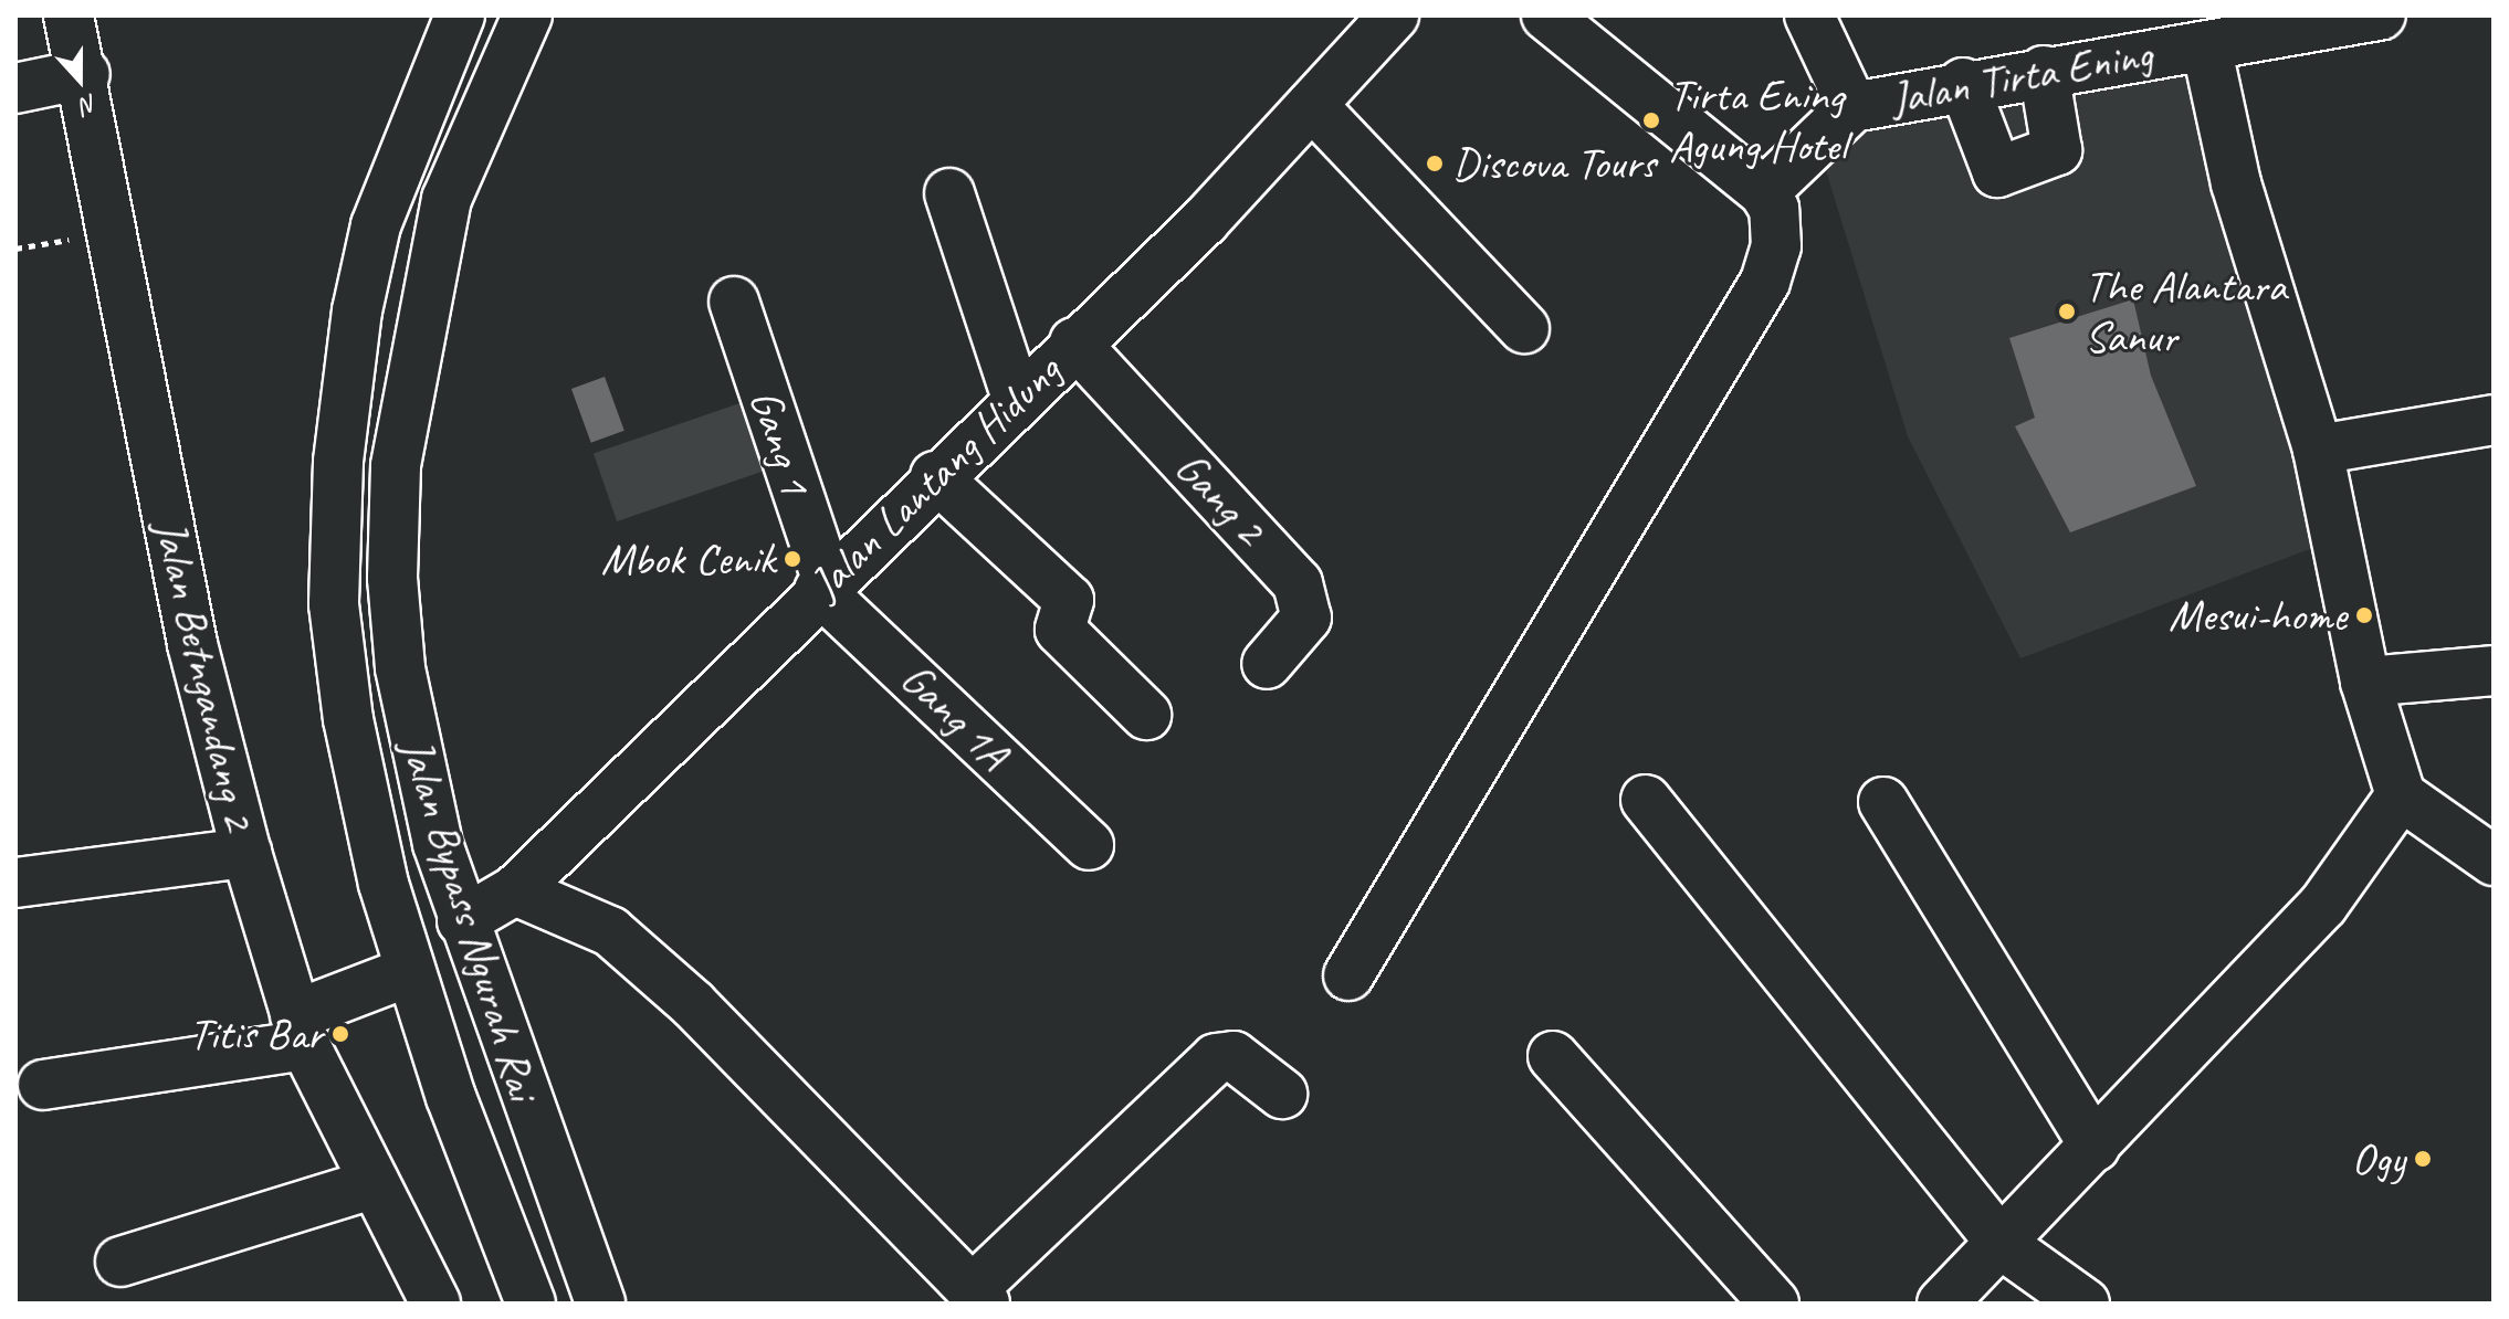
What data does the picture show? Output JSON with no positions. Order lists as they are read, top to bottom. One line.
{"streets":{"main road":["Jalan Tirta Ening","Gang 1","Jalan Lantang Hidung","Gang 2","Jalan Betngandang 2","Gang 1A","Jalan Bypass Ngurah Rai"]},"crossings":[["Gang 1","Jalan Lantang Hidung"],["Gang 1","Gang 1A"],["Jalan Lantang Hidung","Gang 2"],["Jalan Lantang Hidung","Gang 1A"],["Jalan Lantang Hidung","Jalan Bypass Ngurah Rai"]],"places":["Tirta Ening Agung Hotel","Discova Tours","The Alantara Sanur","Mbok Cenik","Mesui-home","Titis Bar","Ogy"],"north":"bottom"}
